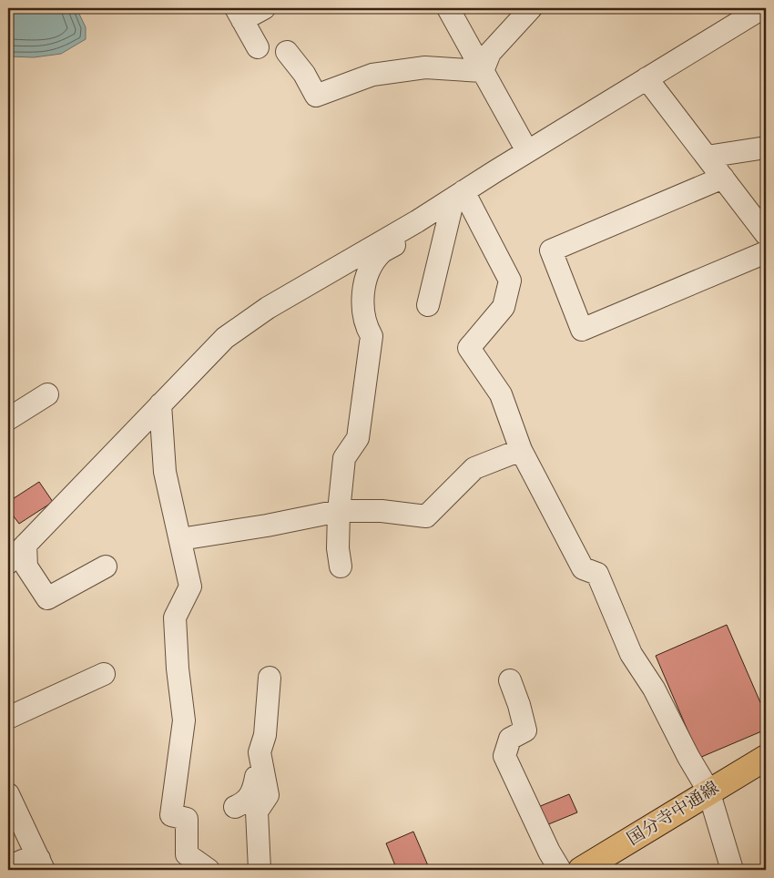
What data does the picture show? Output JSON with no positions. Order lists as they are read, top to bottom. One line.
{"streets":{"main road":["国分寺中通線"]}}
